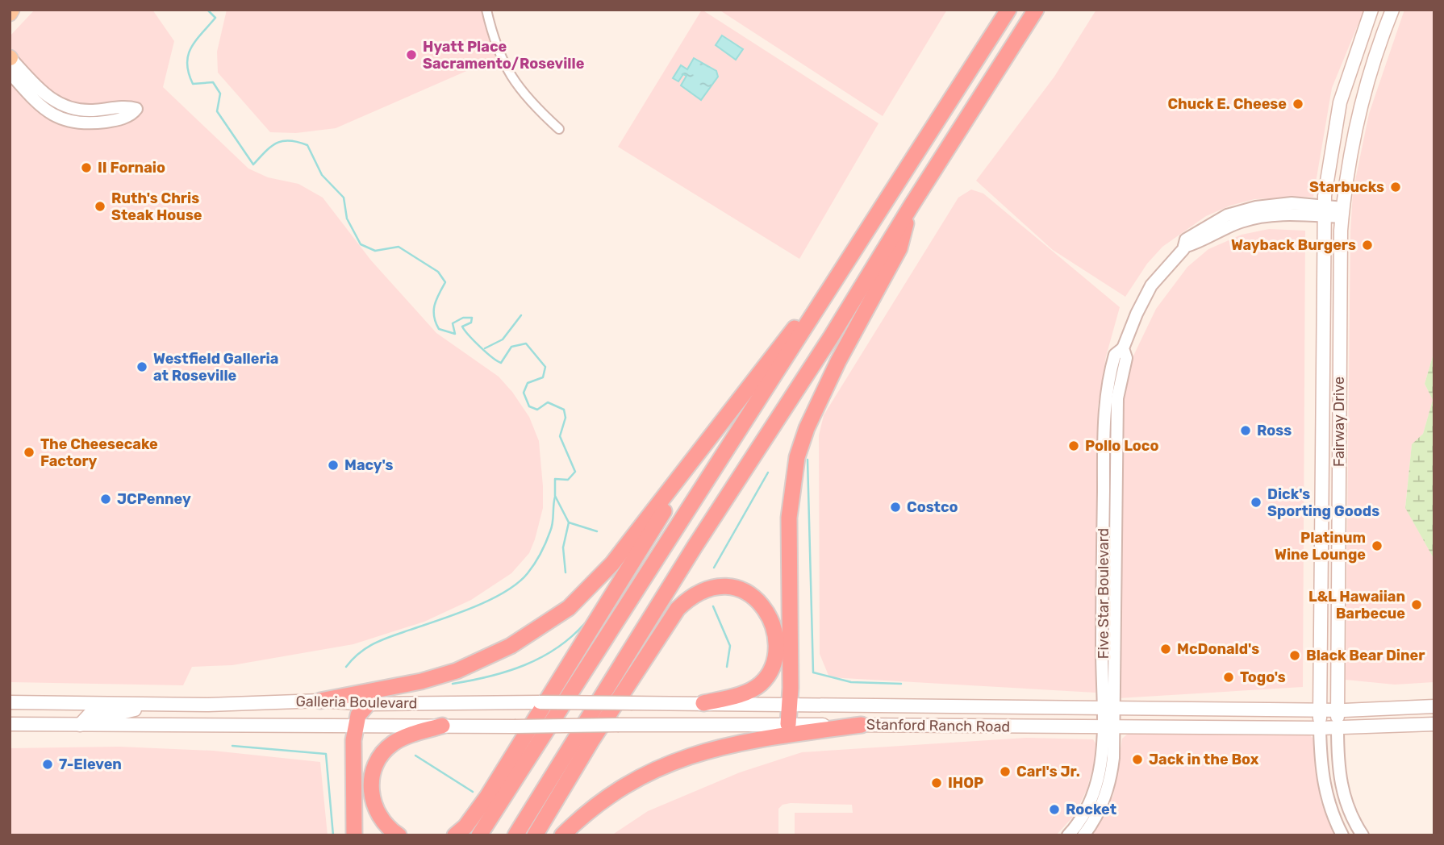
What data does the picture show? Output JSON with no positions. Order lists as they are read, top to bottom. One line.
{"streets":{"main road":["Fairway Drive","Galleria Boulevard","Stanford Ranch Road"],"street":["Five Star Boulevard"]},"crossings":[["Fairway Drive","Five Star Boulevard"],["Fairway Drive","Stanford Ranch Road"],["Five Star Boulevard","Stanford Ranch Road"],["Galleria Boulevard","Stanford Ranch Road"]],"places":["Hyatt Place Sacramento/Roseville","Chuck E. Cheese","II Fornaio","Starbucks","Ruth's Chris Steak House","Wayback Burgers","Westfield Galleria at Roseville","Ross","Pollo Loco","The Cheesecake Factory","Macy's","JCPenney","Dick's Sporting Goods","Costco","Platinum Wine Lounge","L&L Hawaiian Barbecue","McDonald's","Black Bear Diner","Togo's","Jack in the Box","7-Eleven","Carl's Jr.","IHOP","Rocket"]}
